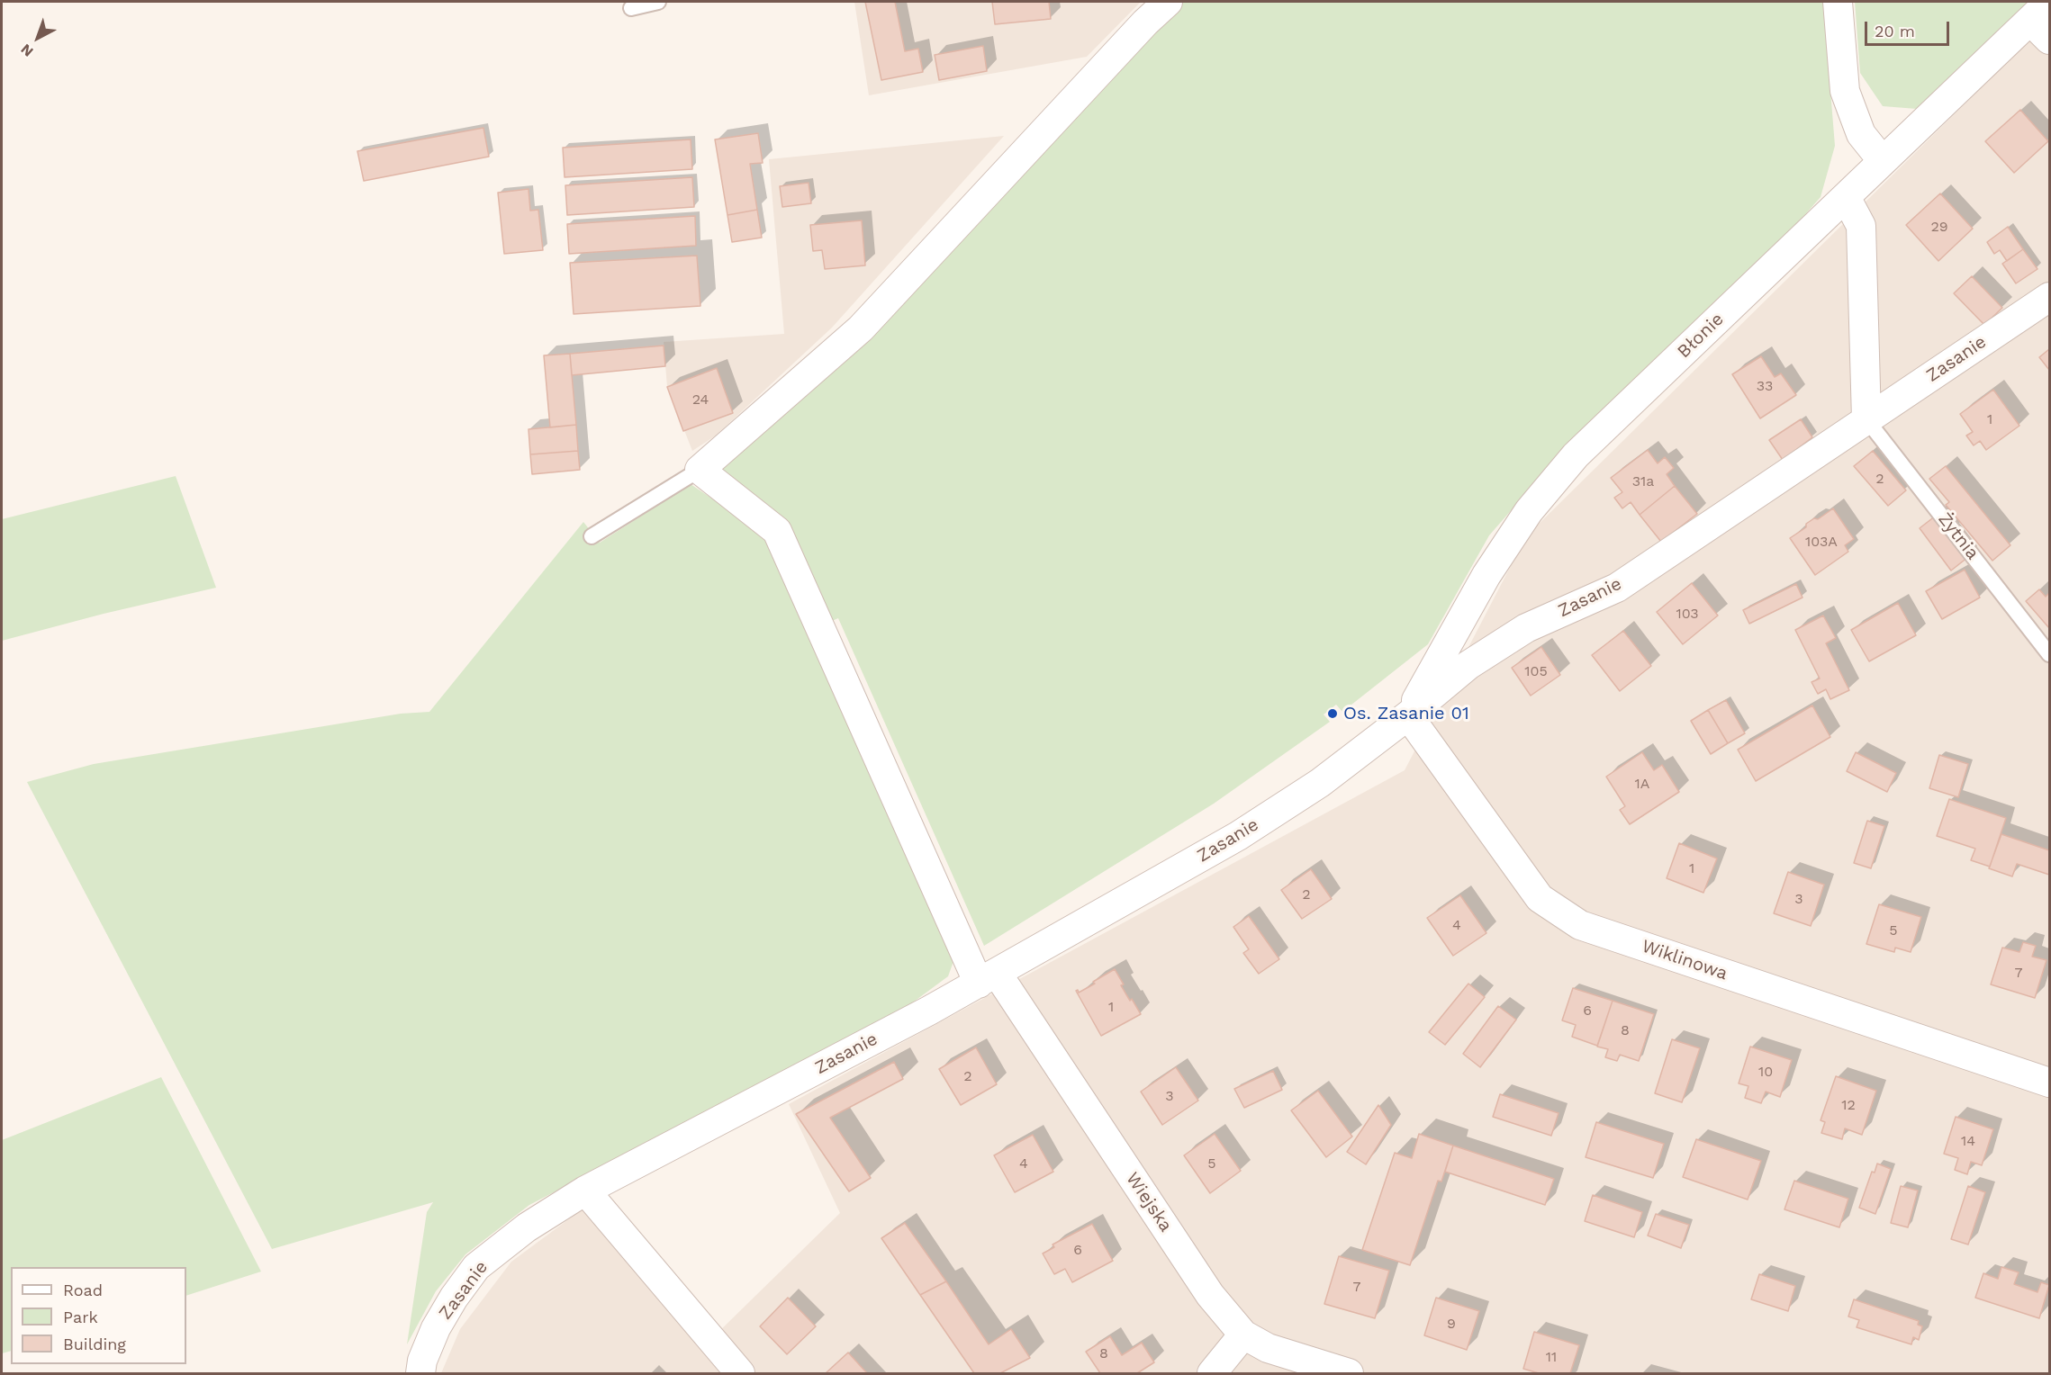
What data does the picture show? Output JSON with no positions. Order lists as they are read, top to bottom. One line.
{"streets":{"street":["Błonie","Zasanie","Wiklinowa","Wiejska"],"lane":["Żytnia"]},"crossings":[["Błonie","Zasanie"],["Błonie","Wiklinowa"],["Zasanie","Żytnia"],["Zasanie","Wiklinowa"],["Zasanie","Wiejska"]],"places":["Os. Zasanie 01"],"house_numbers":["29","33","24","1","2","31a","103A","103","105","1A","1","2","3","4","5","7","1","6","8","10","2","3","12","14","4","5","6","7","9","8","11"],"legend":["Road","Park","Building"],"scale_bar":"20 m","north":"bottom left"}
